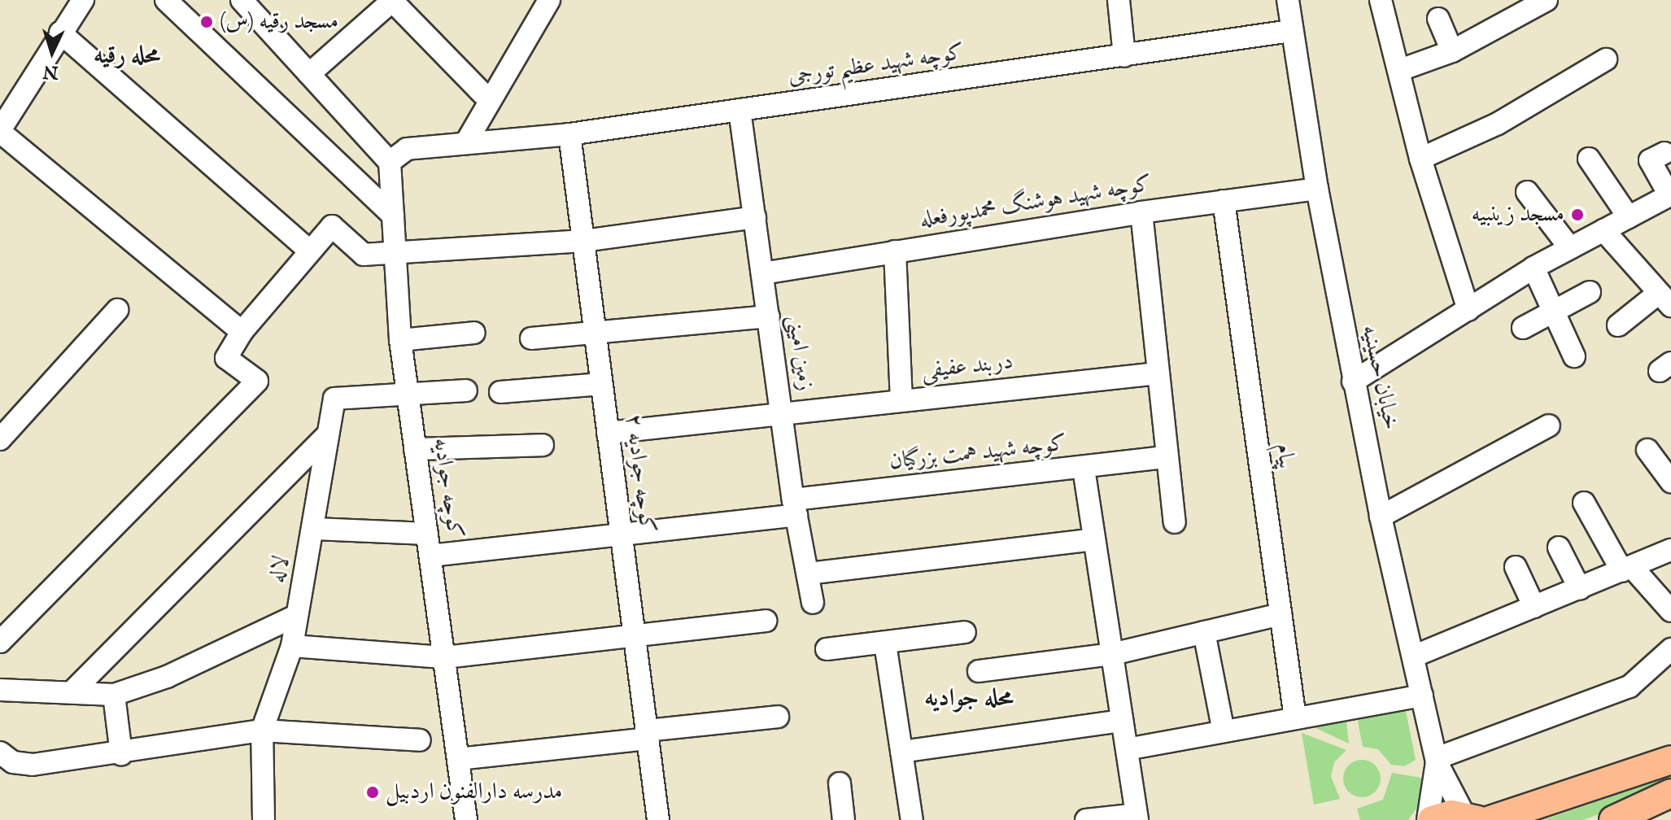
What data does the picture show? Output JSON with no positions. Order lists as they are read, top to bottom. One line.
{"streets":{"street":["کوچه شهید عظیم تورجی","کوچه شهید هوشنگ محمدپورفعله","زمین امینی","دربند عفیفی","خیابان حسینیه","کوچه شهید همت بزرگیان","پیام","کوچه جوادیه ۲","کوچه جوادیه","لاله"]},"crossings":[["کوچه شهید عظیم تورجی","زمین امینی"],["کوچه شهید عظیم تورجی","خیابان حسینیه"],["کوچه شهید عظیم تورجی","کوچه جوادیه ۲"],["کوچه شهید عظیم تورجی","کوچه جوادیه"],["کوچه شهید هوشنگ محمدپورفعله","زمین امینی"],["کوچه شهید هوشنگ محمدپورفعله","خیابان حسینیه"],["کوچه شهید هوشنگ محمدپورفعله","پیام"],["زمین امینی","دربند عفیفی"],["زمین امینی","کوچه شهید همت بزرگیان"],["دربند عفیفی","کوچه جوادیه ۲"],["کوچه شهید همت بزرگیان","کوچه جوادیه ۲"],["کوچه شهید همت بزرگیان","کوچه جوادیه"],["کوچه جوادیه","لاله"]],"districts":["محله رقیه","محله جوادیه"],"places":["مسجد رقیه (س)","مسجد زینبیه","مدرسه دارالفنون اردبیل"],"north":"bottom"}
